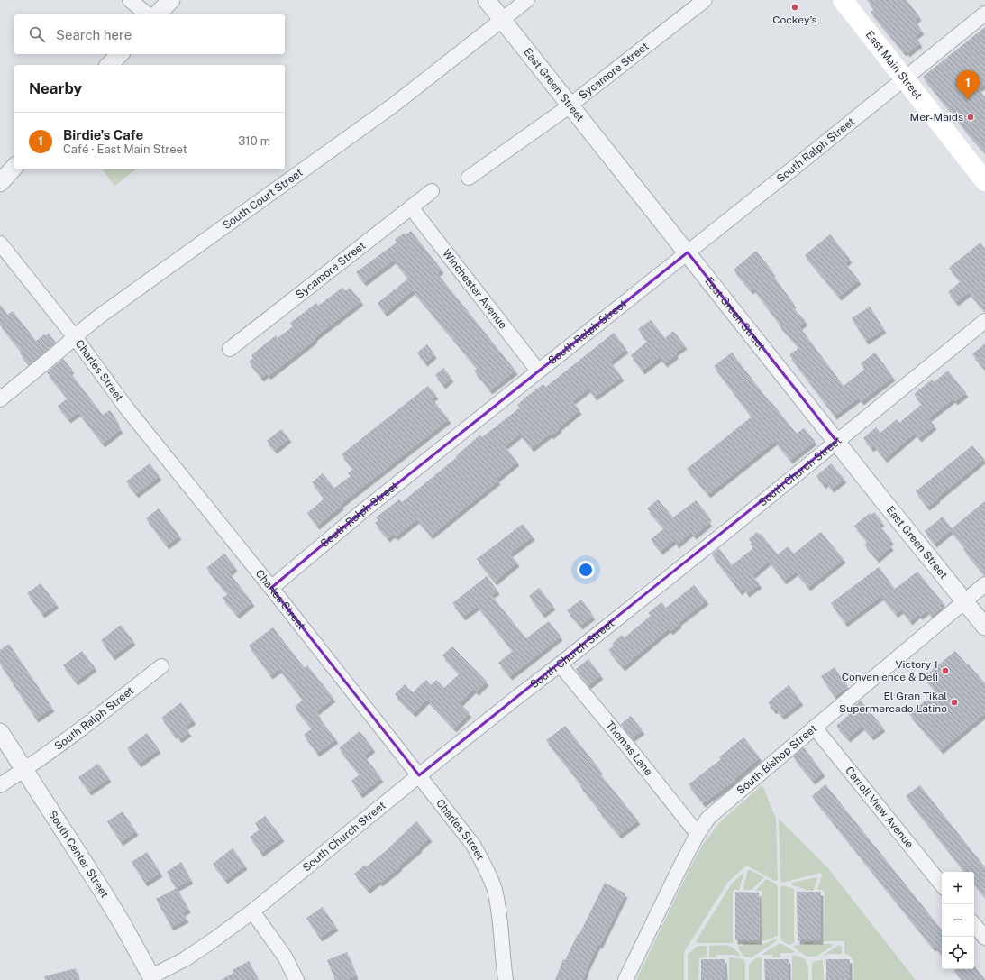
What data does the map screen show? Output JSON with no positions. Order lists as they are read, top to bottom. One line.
{"streets":{"main road":["East Main Street"],"street":["Sycamore Street","East Green Street","South Ralph Street","South Court Street","Winchester Avenue","Charles Street","South Church Street","Thomas Lane","South Bishop Street","Carroll View Avenue","South Center Street"]},"crossings":[["East Main Street","South Ralph Street"],["Sycamore Street","East Green Street"],["Sycamore Street","Winchester Avenue"],["East Green Street","South Ralph Street"],["East Green Street","South Court Street"],["East Green Street","South Church Street"],["East Green Street","South Bishop Street"],["South Ralph Street","Winchester Avenue"],["South Ralph Street","Charles Street"],["South Ralph Street","South Center Street"],["South Court Street","Charles Street"],["Charles Street","South Church Street"],["South Church Street","Thomas Lane"],["South Church Street","South Center Street"],["Thomas Lane","South Bishop Street"],["South Bishop Street","Carroll View Avenue"]],"places":["Cockey's","Mer-Maids","Victory 1 Convenience & Deli","El Gran Tikal Supermercado Latino"],"page":{"search":"Search here","heading":"Nearby","pins":"1","list":[{"mark":"1","name":"Birdie's Cafe","note":"Café · East Main Street","value":"310 m"}],"map_buttons":["+","−"]}}
